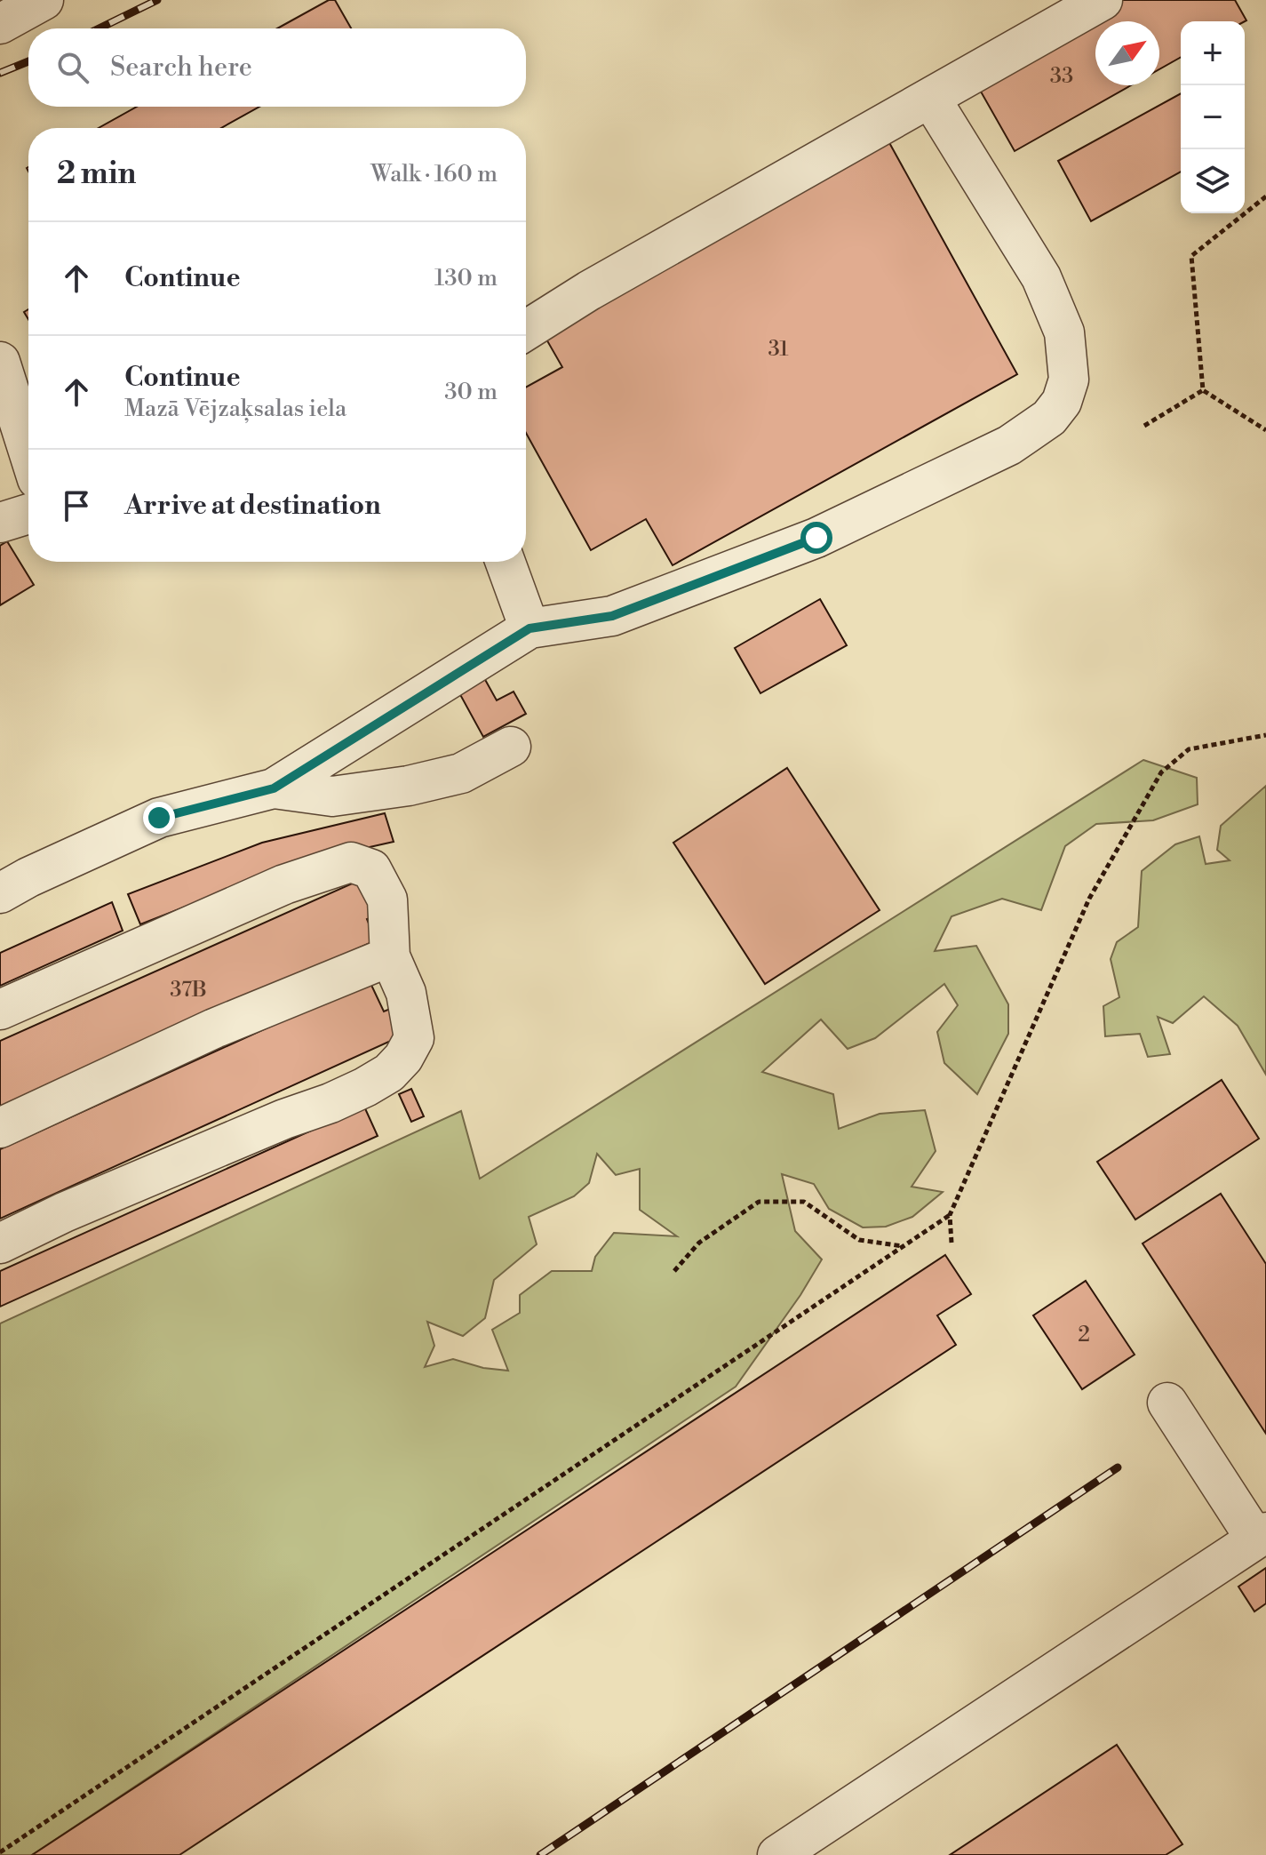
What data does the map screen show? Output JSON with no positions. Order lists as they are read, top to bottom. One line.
{"house_numbers":["33","31","37B","2"],"north":"top right","page":{"map_buttons":["+","−"],"search":"Search here","heading":["2 min","Walk · 160 m"],"list":[["Continue","130 m"],["Continue","Mazā Vējzaķsalas iela","30 m"],"Arrive at destination"]}}
